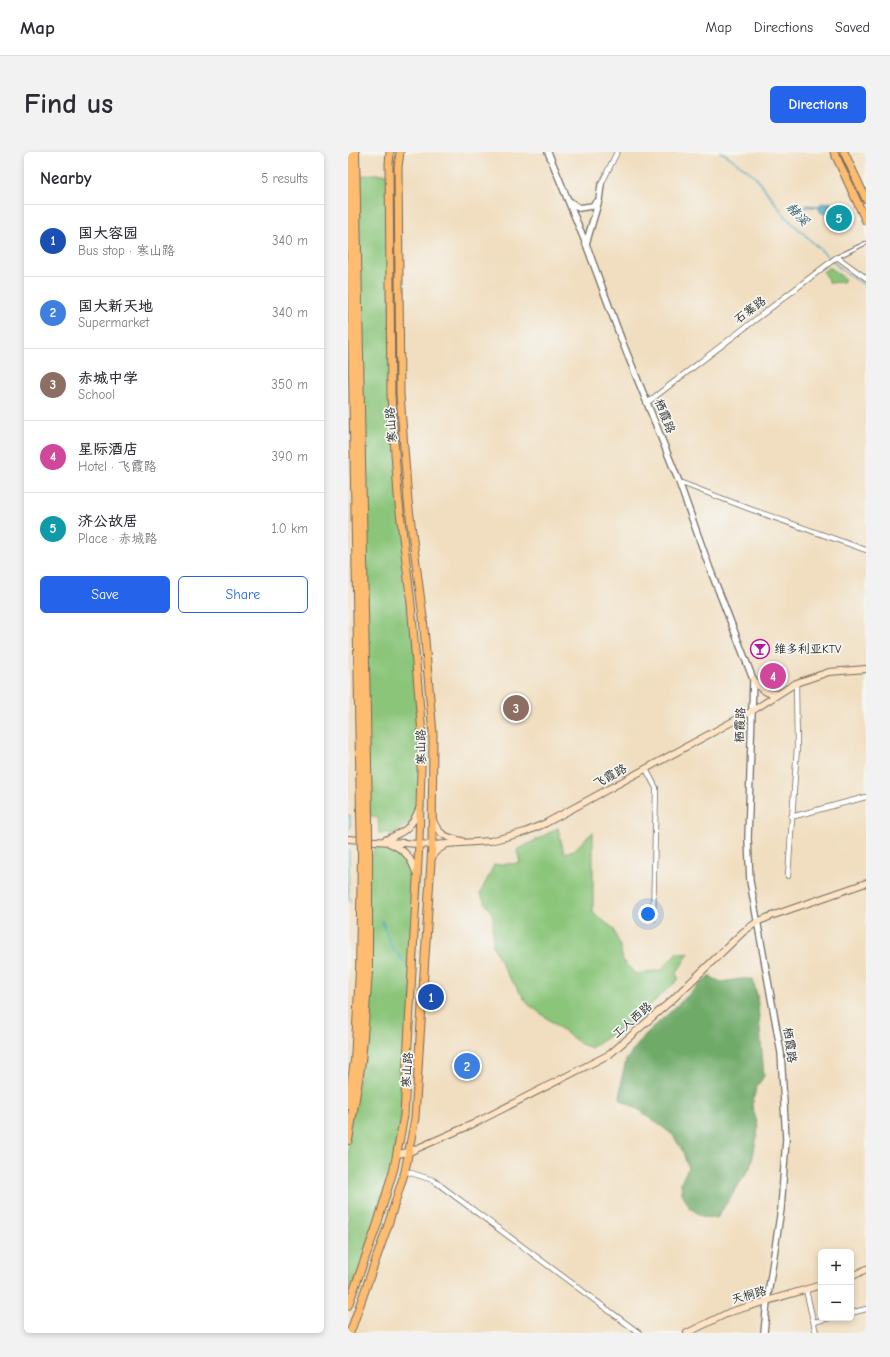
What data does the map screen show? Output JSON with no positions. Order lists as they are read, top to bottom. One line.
{"streets":{"main road":["寒山路","飞霞路","工人西路","天桐路"],"street":["石寨路","栖霞路"]},"crossings":[["石寨路","栖霞路"],["栖霞路","飞霞路"],["栖霞路","工人西路"],["栖霞路","天桐路"],["寒山路","飞霞路"],["寒山路","工人西路"]],"water":["赭溪"],"places":{"bar":["维多利亚KTV"]},"page":{"header":"Map","nav":["Map","Directions","Saved"],"buttons":["Directions",["Save","Share"]],"title":"Find us","heading":["Nearby","5 results"],"pins":["5","4","3","1","2"],"list":[{"mark":"1","name":"国大容园","note":"Bus stop · 寒山路","value":"340 m"},{"mark":"2","name":"国大新天地","note":"Supermarket","value":"340 m"},{"mark":"3","name":"赤城中学","note":"School","value":"350 m"},{"mark":"4","name":"星际酒店","note":"Hotel · 飞霞路","value":"390 m"},{"mark":"5","name":"济公故居","note":"Place · 赤城路","value":"1.0 km"}],"map_buttons":["+","−"]}}
